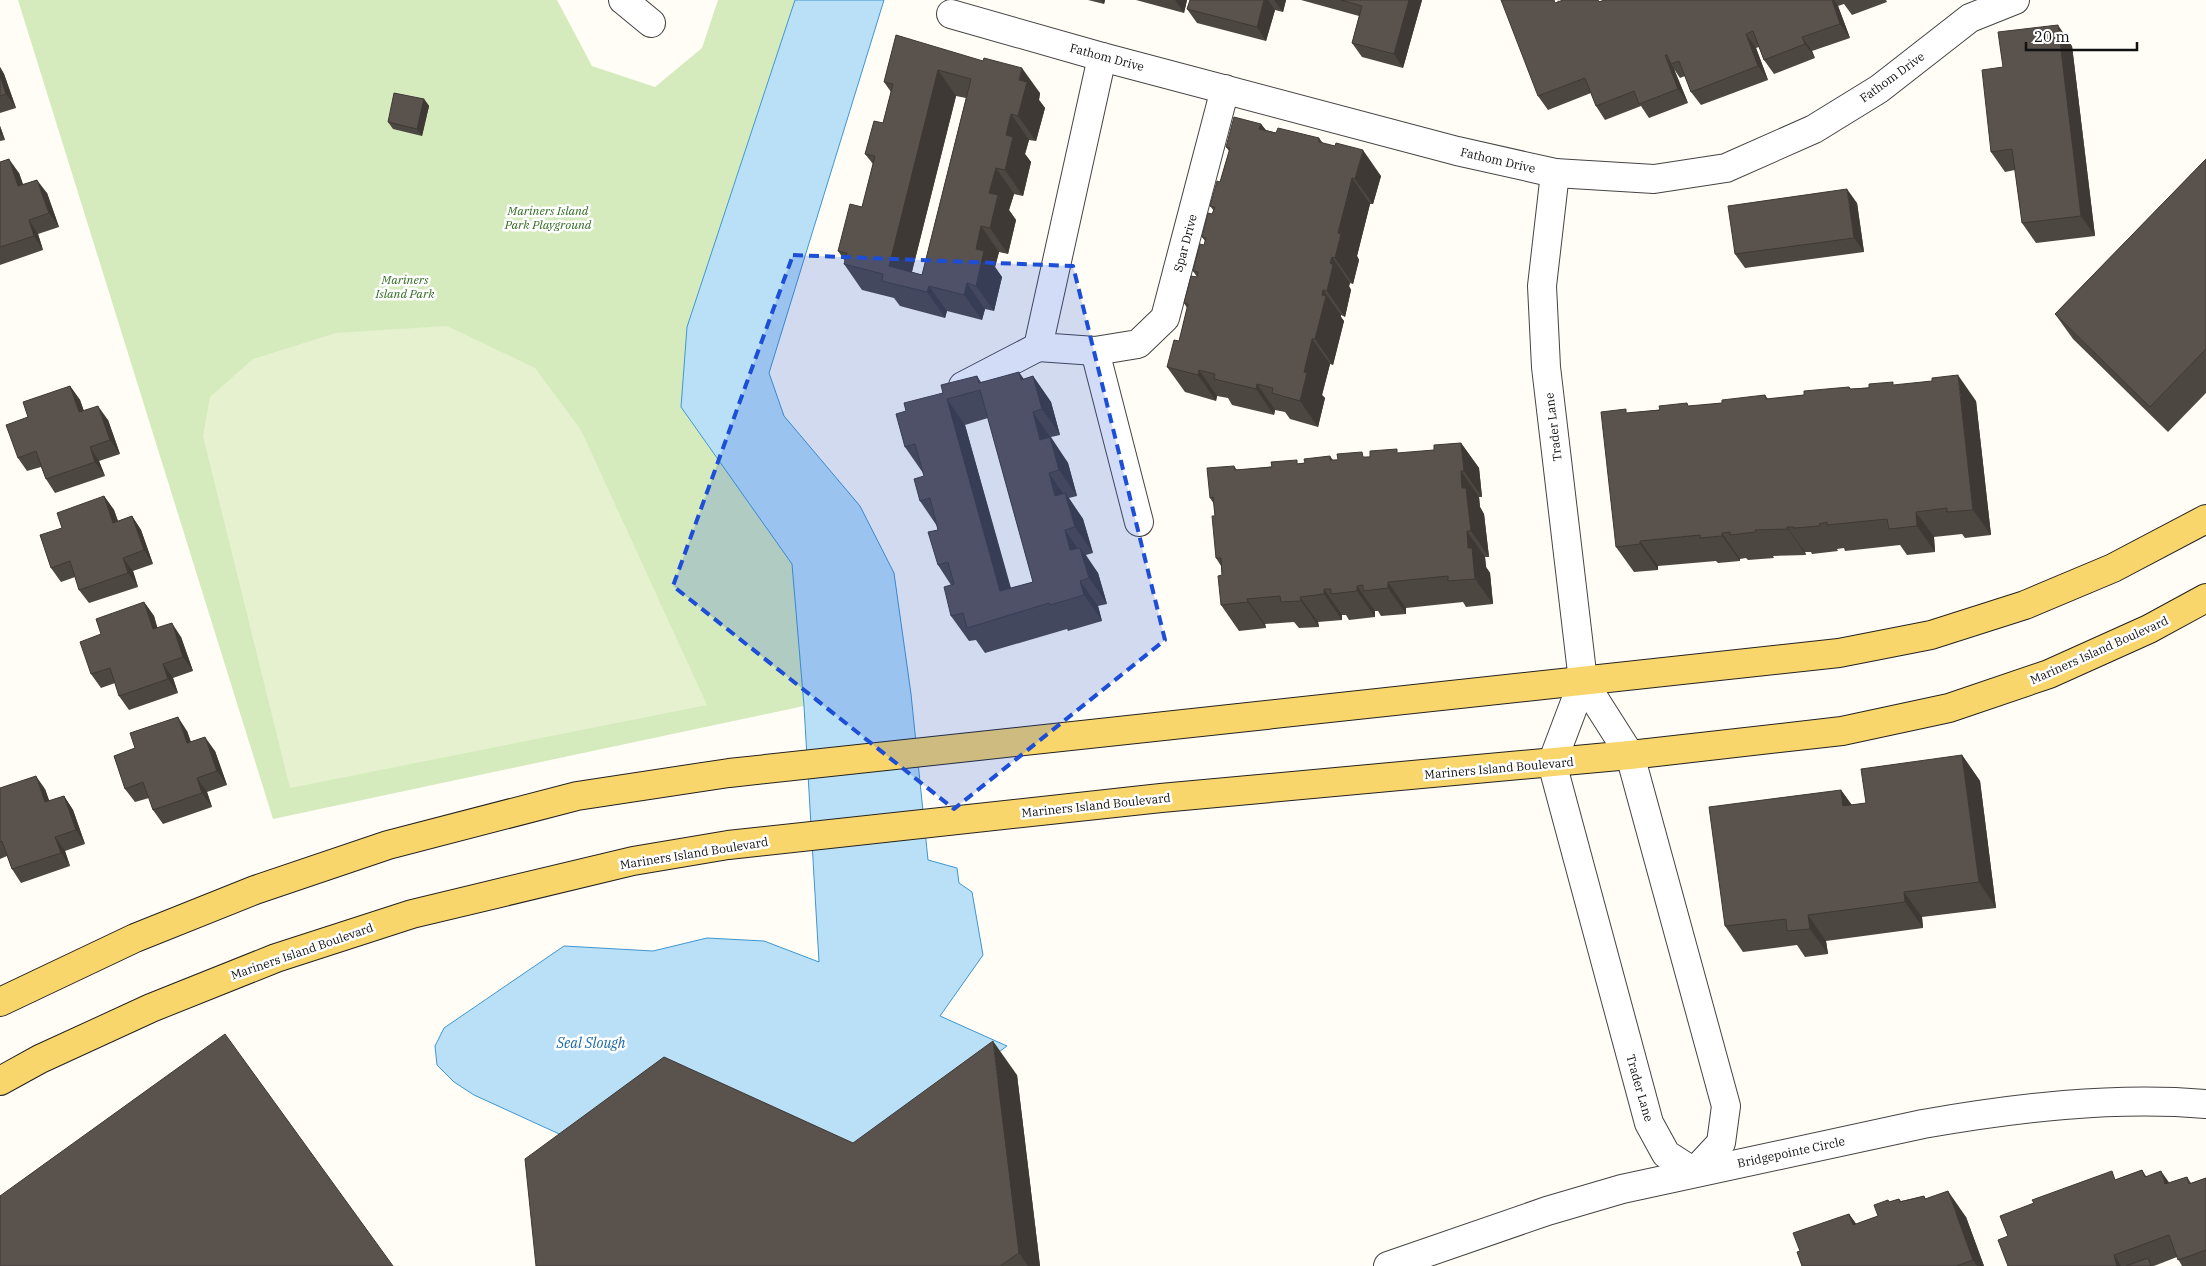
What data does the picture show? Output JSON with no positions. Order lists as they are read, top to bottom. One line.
{"streets":{"main road":["Mariners Island Boulevard"],"street":["Fathom Drive","Spar Drive","Trader Lane","Bridgepointe Circle"]},"crossings":[["Fathom Drive","Spar Drive"],["Fathom Drive","Trader Lane"],["Trader Lane","Mariners Island Boulevard"],["Trader Lane","Bridgepointe Circle"]],"water":["Seal Slough"],"parks":["Mariners Island Park Playground","Mariners Island Park"],"scale_bar":"20 m"}
